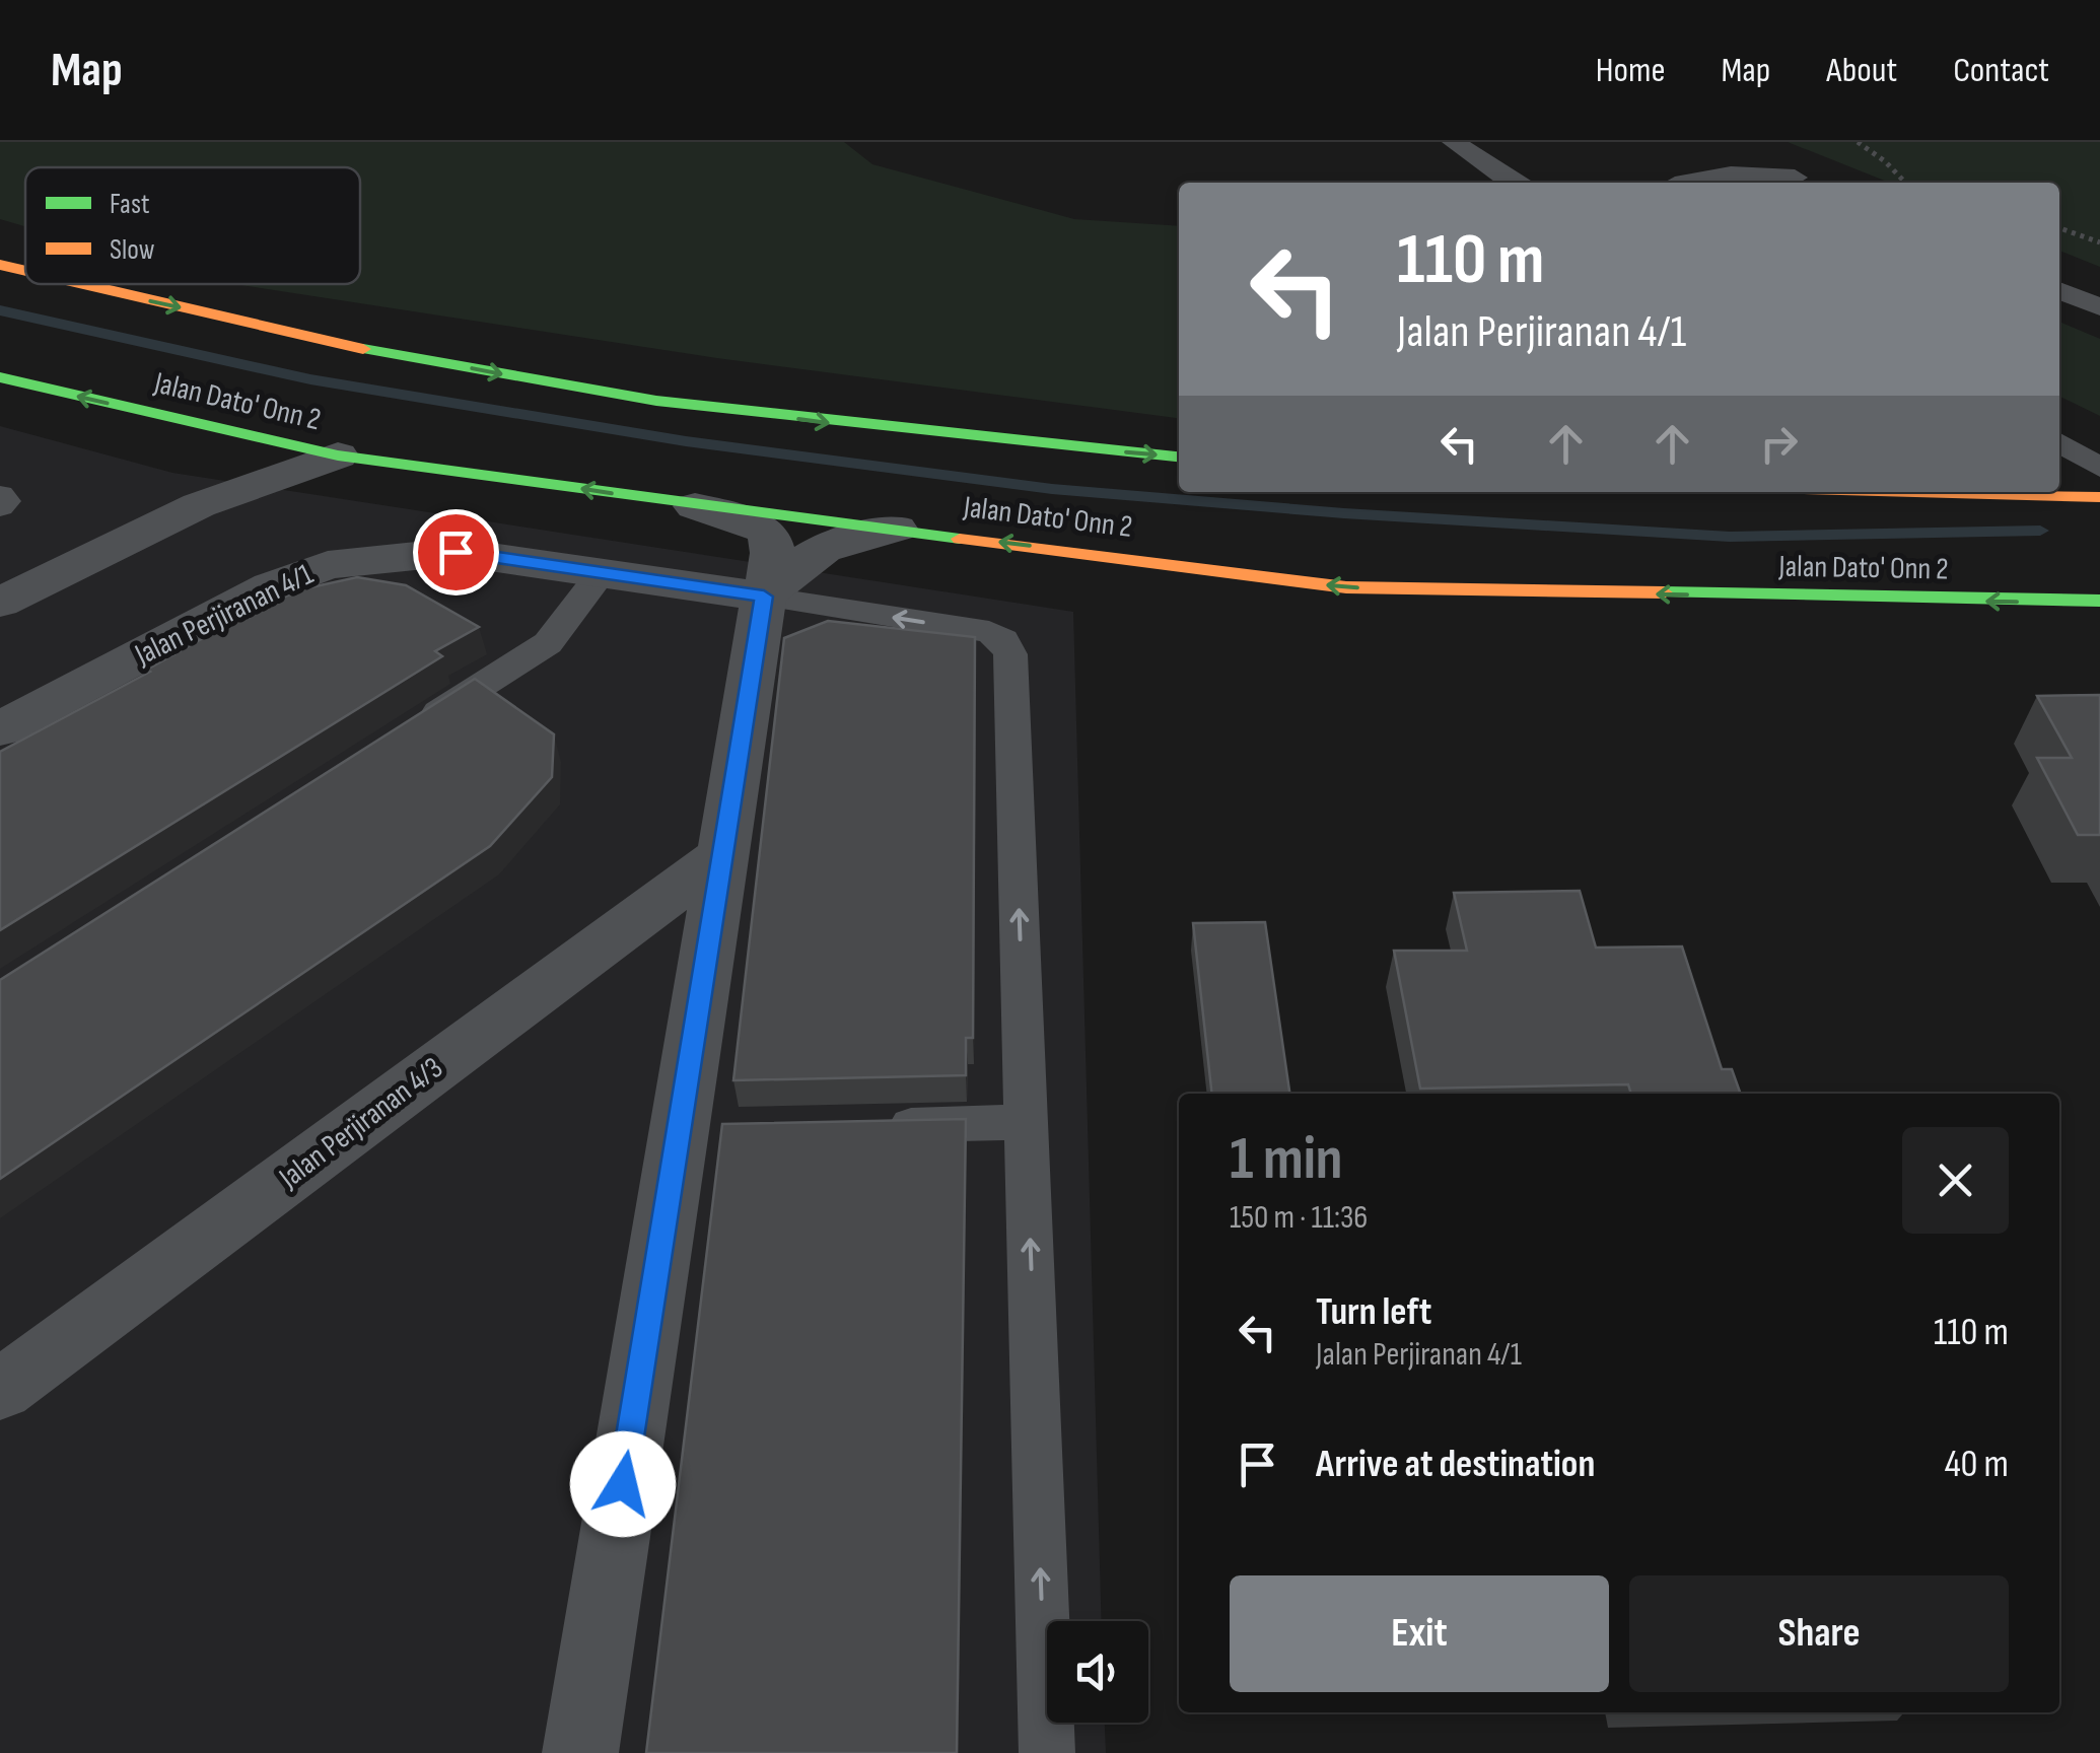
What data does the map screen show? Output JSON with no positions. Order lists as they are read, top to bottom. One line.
{"streets":{"main road":["Jalan Dato' Onn 2"],"street":["Jalan Perjiranan 4/1","Jalan Perjiranan 4/3"]},"one_way":["Jalan Perjiranan 4/1"],"legend":["Fast","Slow"],"page":{"header":"Map","nav":["Home","Map","About","Contact"],"turn":["110 m","Jalan Perjiranan 4/1"],"heading":["1 min","150 m · 11:36"],"list":[{"name":"Turn left","note":"Jalan Perjiranan 4/1","value":"110 m"},{"name":"Arrive at destination","value":"40 m"}],"buttons":["Exit","Share"]}}
